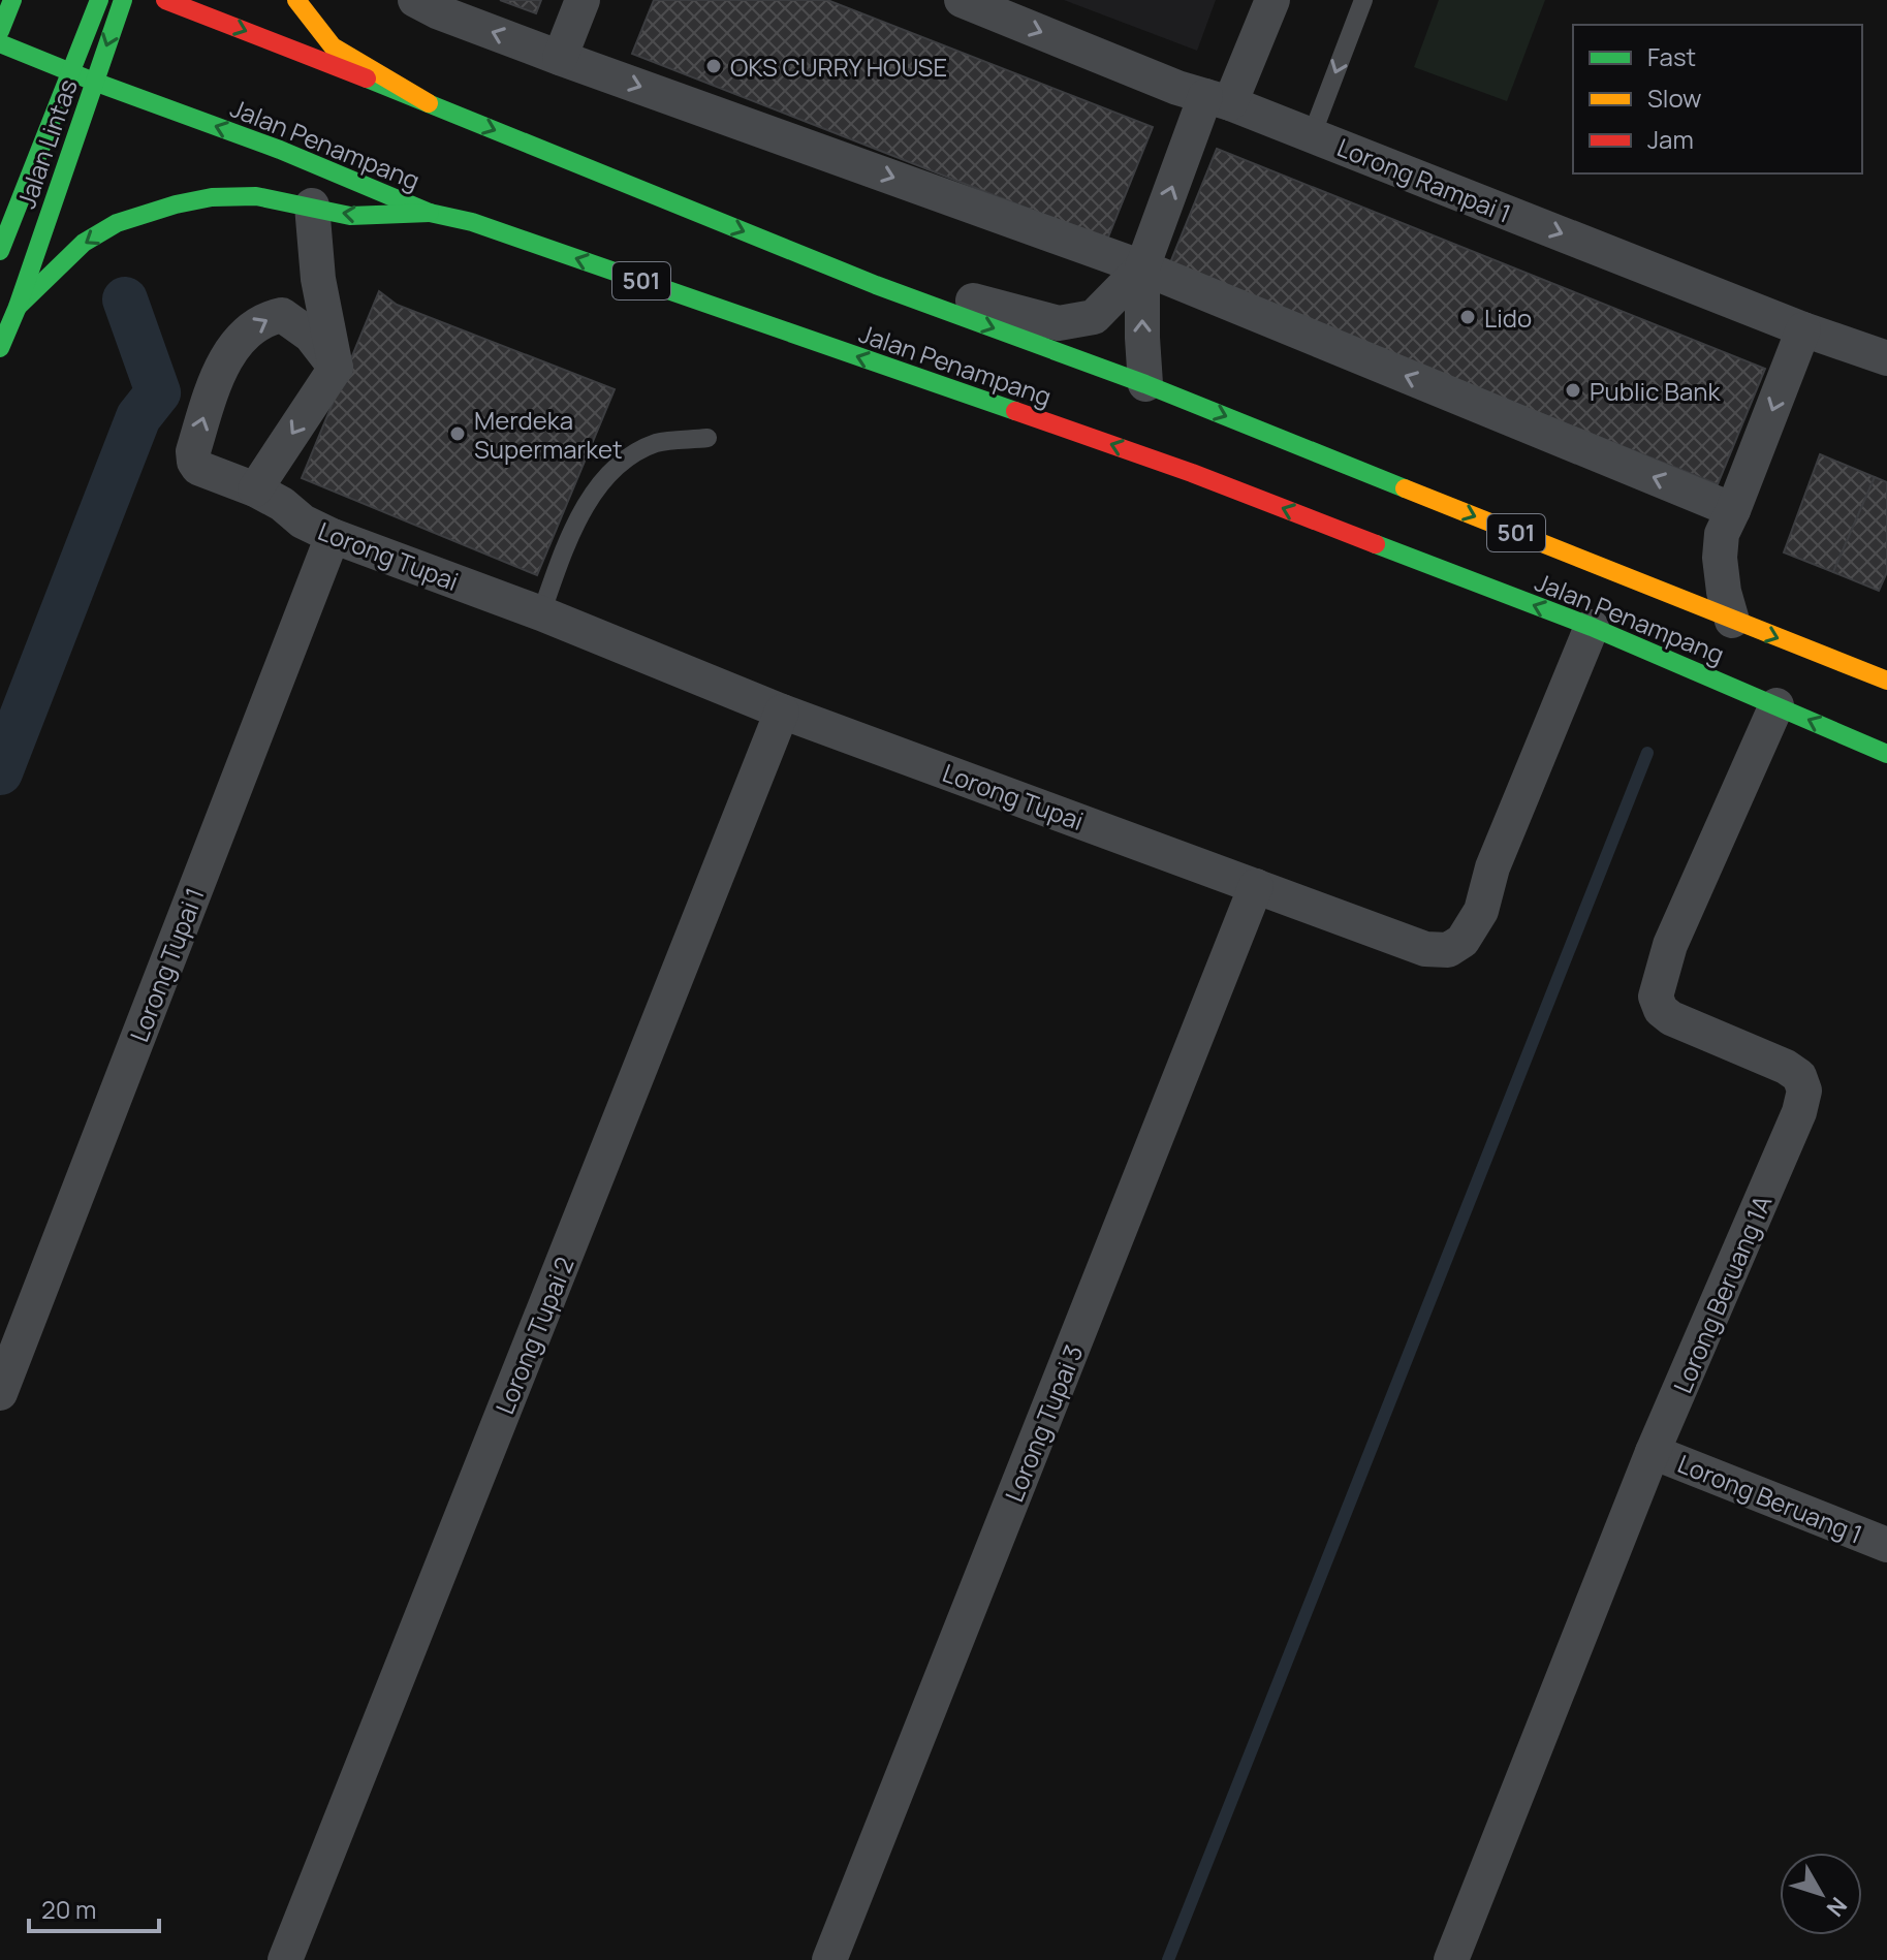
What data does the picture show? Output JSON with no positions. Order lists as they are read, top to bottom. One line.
{"streets":{"main road":["Jalan Lintas","Jalan Penampang","501"],"street":["Lorong Rampai 1","Lorong Tupai","Lorong Tupai 1","Lorong Beruang 1A","Lorong Tupai 2","Lorong Tupai 3","Lorong Beruang 1"]},"crossings":[["Jalan Lintas","Jalan Penampang"],["Jalan Penampang","Lorong Tupai"],["Jalan Penampang","Lorong Beruang 1A"],["Lorong Tupai","Lorong Tupai 1"],["Lorong Tupai","Lorong Tupai 2"],["Lorong Tupai","Lorong Tupai 3"],["Lorong Beruang 1A","Lorong Beruang 1"]],"places":["OKS CURRY HOUSE","Lido","Public Bank","Merdeka Supermarket"],"legend":["Fast","Slow","Jam"],"scale_bar":"20 m","north":"bottom right"}
